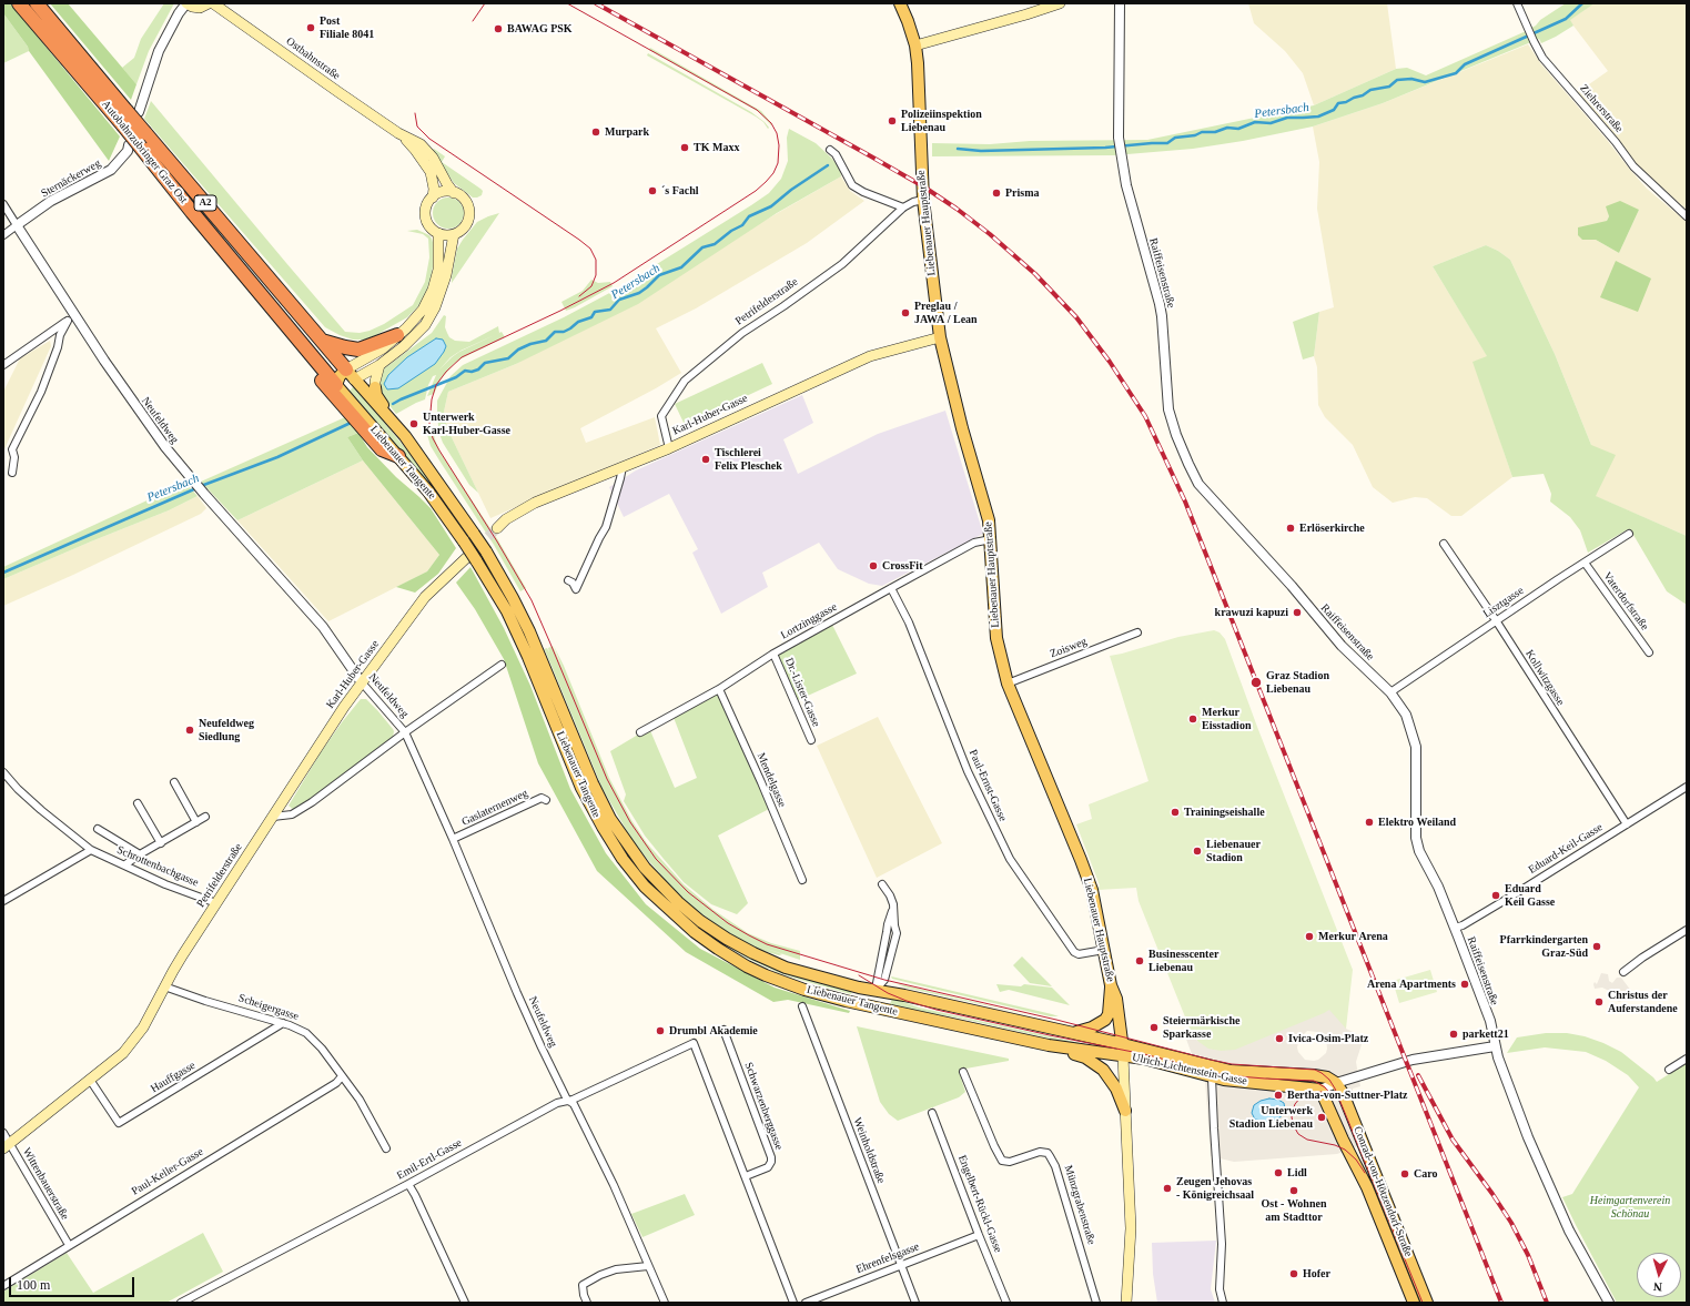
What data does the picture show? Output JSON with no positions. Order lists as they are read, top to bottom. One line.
{"streets":{"highway":["Autobahnzubringer Graz Ost","A2"],"main road":["Ostbahnstraße","Liebenauer Hauptstraße","Petrifelderstraße","Karl-Huber-Gasse","Liebenauer Tangente","Ulrich-Lichtenstein-Gasse","Conrad-von-Hötzendorf-Straße"],"street":["Ziehrerstraße","Sternäckerweg","Raiffeisenstraße","Neufeldweg","Vaterdorfstraße","Lisztgasse","Lortzinggasse","Zoisweg","Kollwitzgasse","Dr.-Lister-Gasse","Mendelgasse","Paul-Ernst-Gasse","Gaslaternenweg","Eduard-Keil-Gasse","Schrottenbachgasse","Scheigergasse","Hauffgasse","Schwarzenberggasse","Weinholdstraße","Emil-Ertl-Gasse","Paul-Keller-Gasse","Wittenbauerstraße","Engelbert-Rückl-Gasse","Münzgrabenstraße","Ehrenfelsgasse"]},"crossings":[["Ostbahnstraße","Autobahnzubringer Graz Ost"],["Ostbahnstraße","Liebenauer Tangente"],["Autobahnzubringer Graz Ost","Sternäckerweg"],["Autobahnzubringer Graz Ost","Liebenauer Tangente"],["Sternäckerweg","Neufeldweg"],["Liebenauer Hauptstraße","Petrifelderstraße"],["Liebenauer Hauptstraße","Karl-Huber-Gasse"],["Liebenauer Hauptstraße","Liebenauer Tangente"],["Liebenauer Hauptstraße","Lortzinggasse"],["Liebenauer Hauptstraße","Zoisweg"],["Liebenauer Hauptstraße","Paul-Ernst-Gasse"],["Liebenauer Hauptstraße","Ulrich-Lichtenstein-Gasse"],["Raiffeisenstraße","Lisztgasse"],["Raiffeisenstraße","Eduard-Keil-Gasse"],["Raiffeisenstraße","Ulrich-Lichtenstein-Gasse"],["Petrifelderstraße","Karl-Huber-Gasse"],["Petrifelderstraße","Schrottenbachgasse"],["Petrifelderstraße","Scheigergasse"],["Petrifelderstraße","Hauffgasse"],["Petrifelderstraße","Wittenbauerstraße"],["Karl-Huber-Gasse","Neufeldweg"],["Karl-Huber-Gasse","Liebenauer Tangente"],["Neufeldweg","Gaslaternenweg"],["Neufeldweg","Emil-Ertl-Gasse"],["Liebenauer Tangente","Ulrich-Lichtenstein-Gasse"],["Vaterdorfstraße","Lisztgasse"],["Lisztgasse","Kollwitzgasse"],["Lortzinggasse","Dr.-Lister-Gasse"],["Lortzinggasse","Mendelgasse"],["Lortzinggasse","Paul-Ernst-Gasse"],["Kollwitzgasse","Eduard-Keil-Gasse"],["Scheigergasse","Hauffgasse"],["Scheigergasse","Paul-Keller-Gasse"],["Ulrich-Lichtenstein-Gasse","Conrad-von-Hötzendorf-Straße"],["Schwarzenberggasse","Emil-Ertl-Gasse"],["Weinholdstraße","Ehrenfelsgasse"],["Paul-Keller-Gasse","Wittenbauerstraße"],["Engelbert-Rückl-Gasse","Ehrenfelsgasse"]],"water":["Petersbach"],"parks":["Heimgartenverein Schönau"],"places":["Post Filiale 8041","BAWAG PSK","Polizeiinspektion Liebenau","Murpark","TK Maxx","´s Fachl","Prisma","Preglau / JAWA / Lean","Unterwerk Karl-Huber-Gasse","Tischlerei Felix Pleschek","Erlöserkirche","CrossFit","krawuzi kapuzi","Graz Stadion Liebenau","Merkur Eisstadion","Neufeldweg Siedlung","Trainingseishalle","Elektro Weiland","Liebenauer Stadion","Eduard Keil Gasse","Merkur Arena","Pfarrkindergarten Graz-Süd","Businesscenter Liebenau","Arena Apartments","Christus der Auferstandene","Steiermärkische Sparkasse","Drumbl Akademie","parkett21","Ivica-Osim-Platz","Bertha-von-Suttner-Platz","Unterwerk Stadion Liebenau","Lidl","Caro","Zeugen Jehovas - Königreichsaal","Ost - Wohnen am Stadttor","Hofer"],"scale_bar":"100 m","north":"bottom"}
